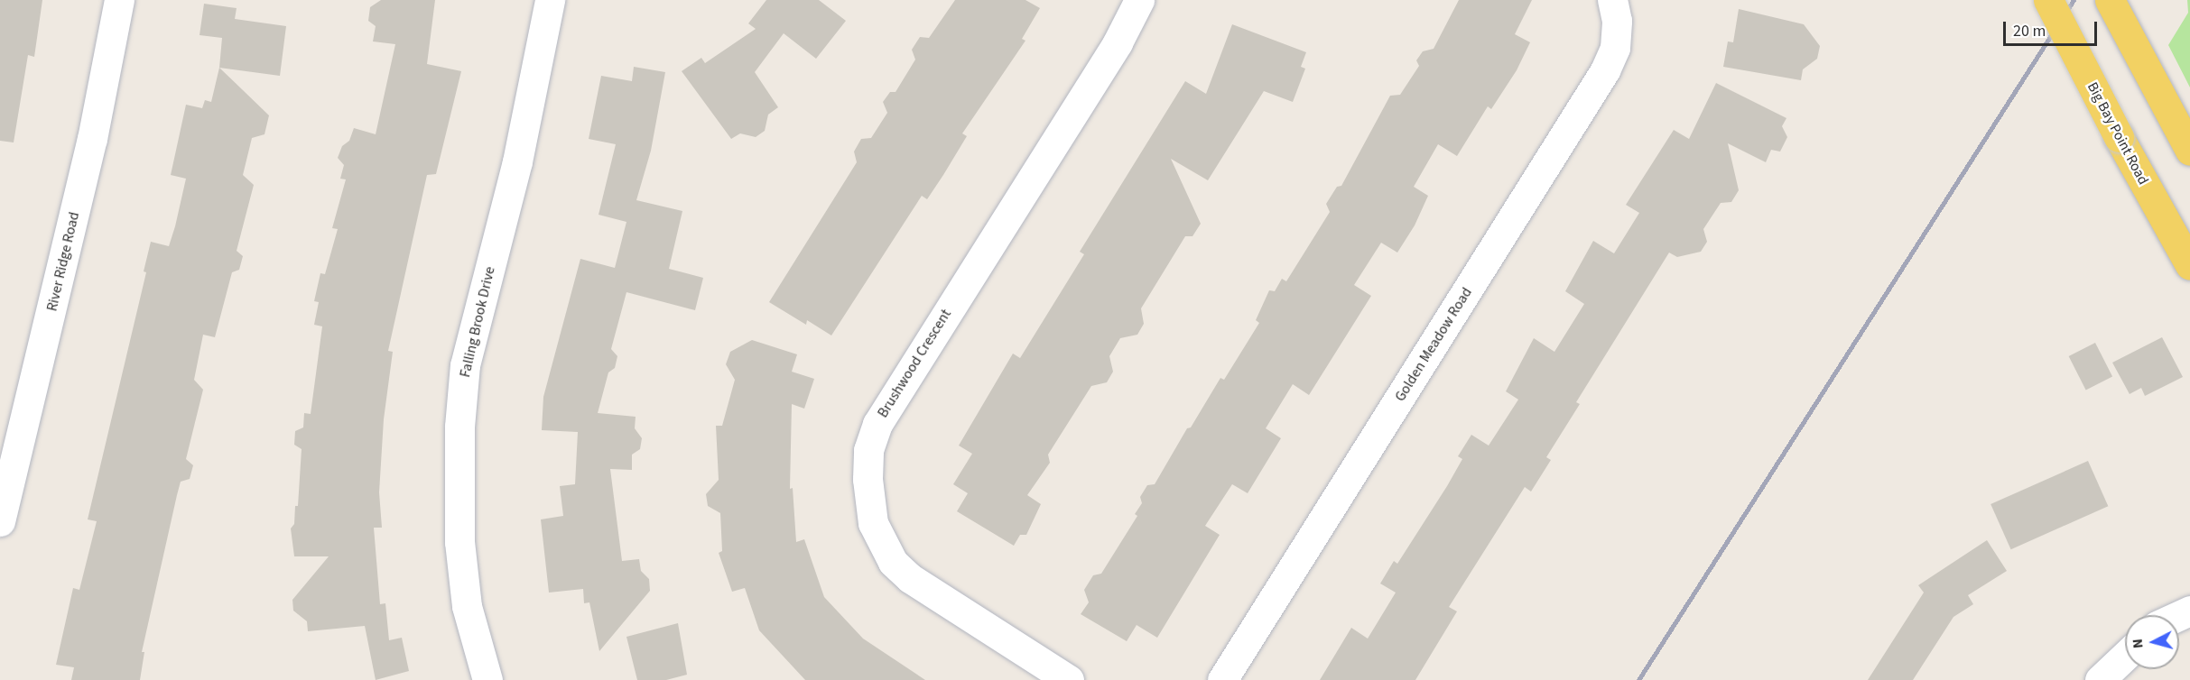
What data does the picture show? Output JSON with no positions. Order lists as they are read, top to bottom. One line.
{"streets":{"main road":["Big Bay Point Road"],"street":["River Ridge Road","Falling Brook Drive","Golden Meadow Road","Brushwood Crescent"]},"scale_bar":"20 m","north":"left"}
